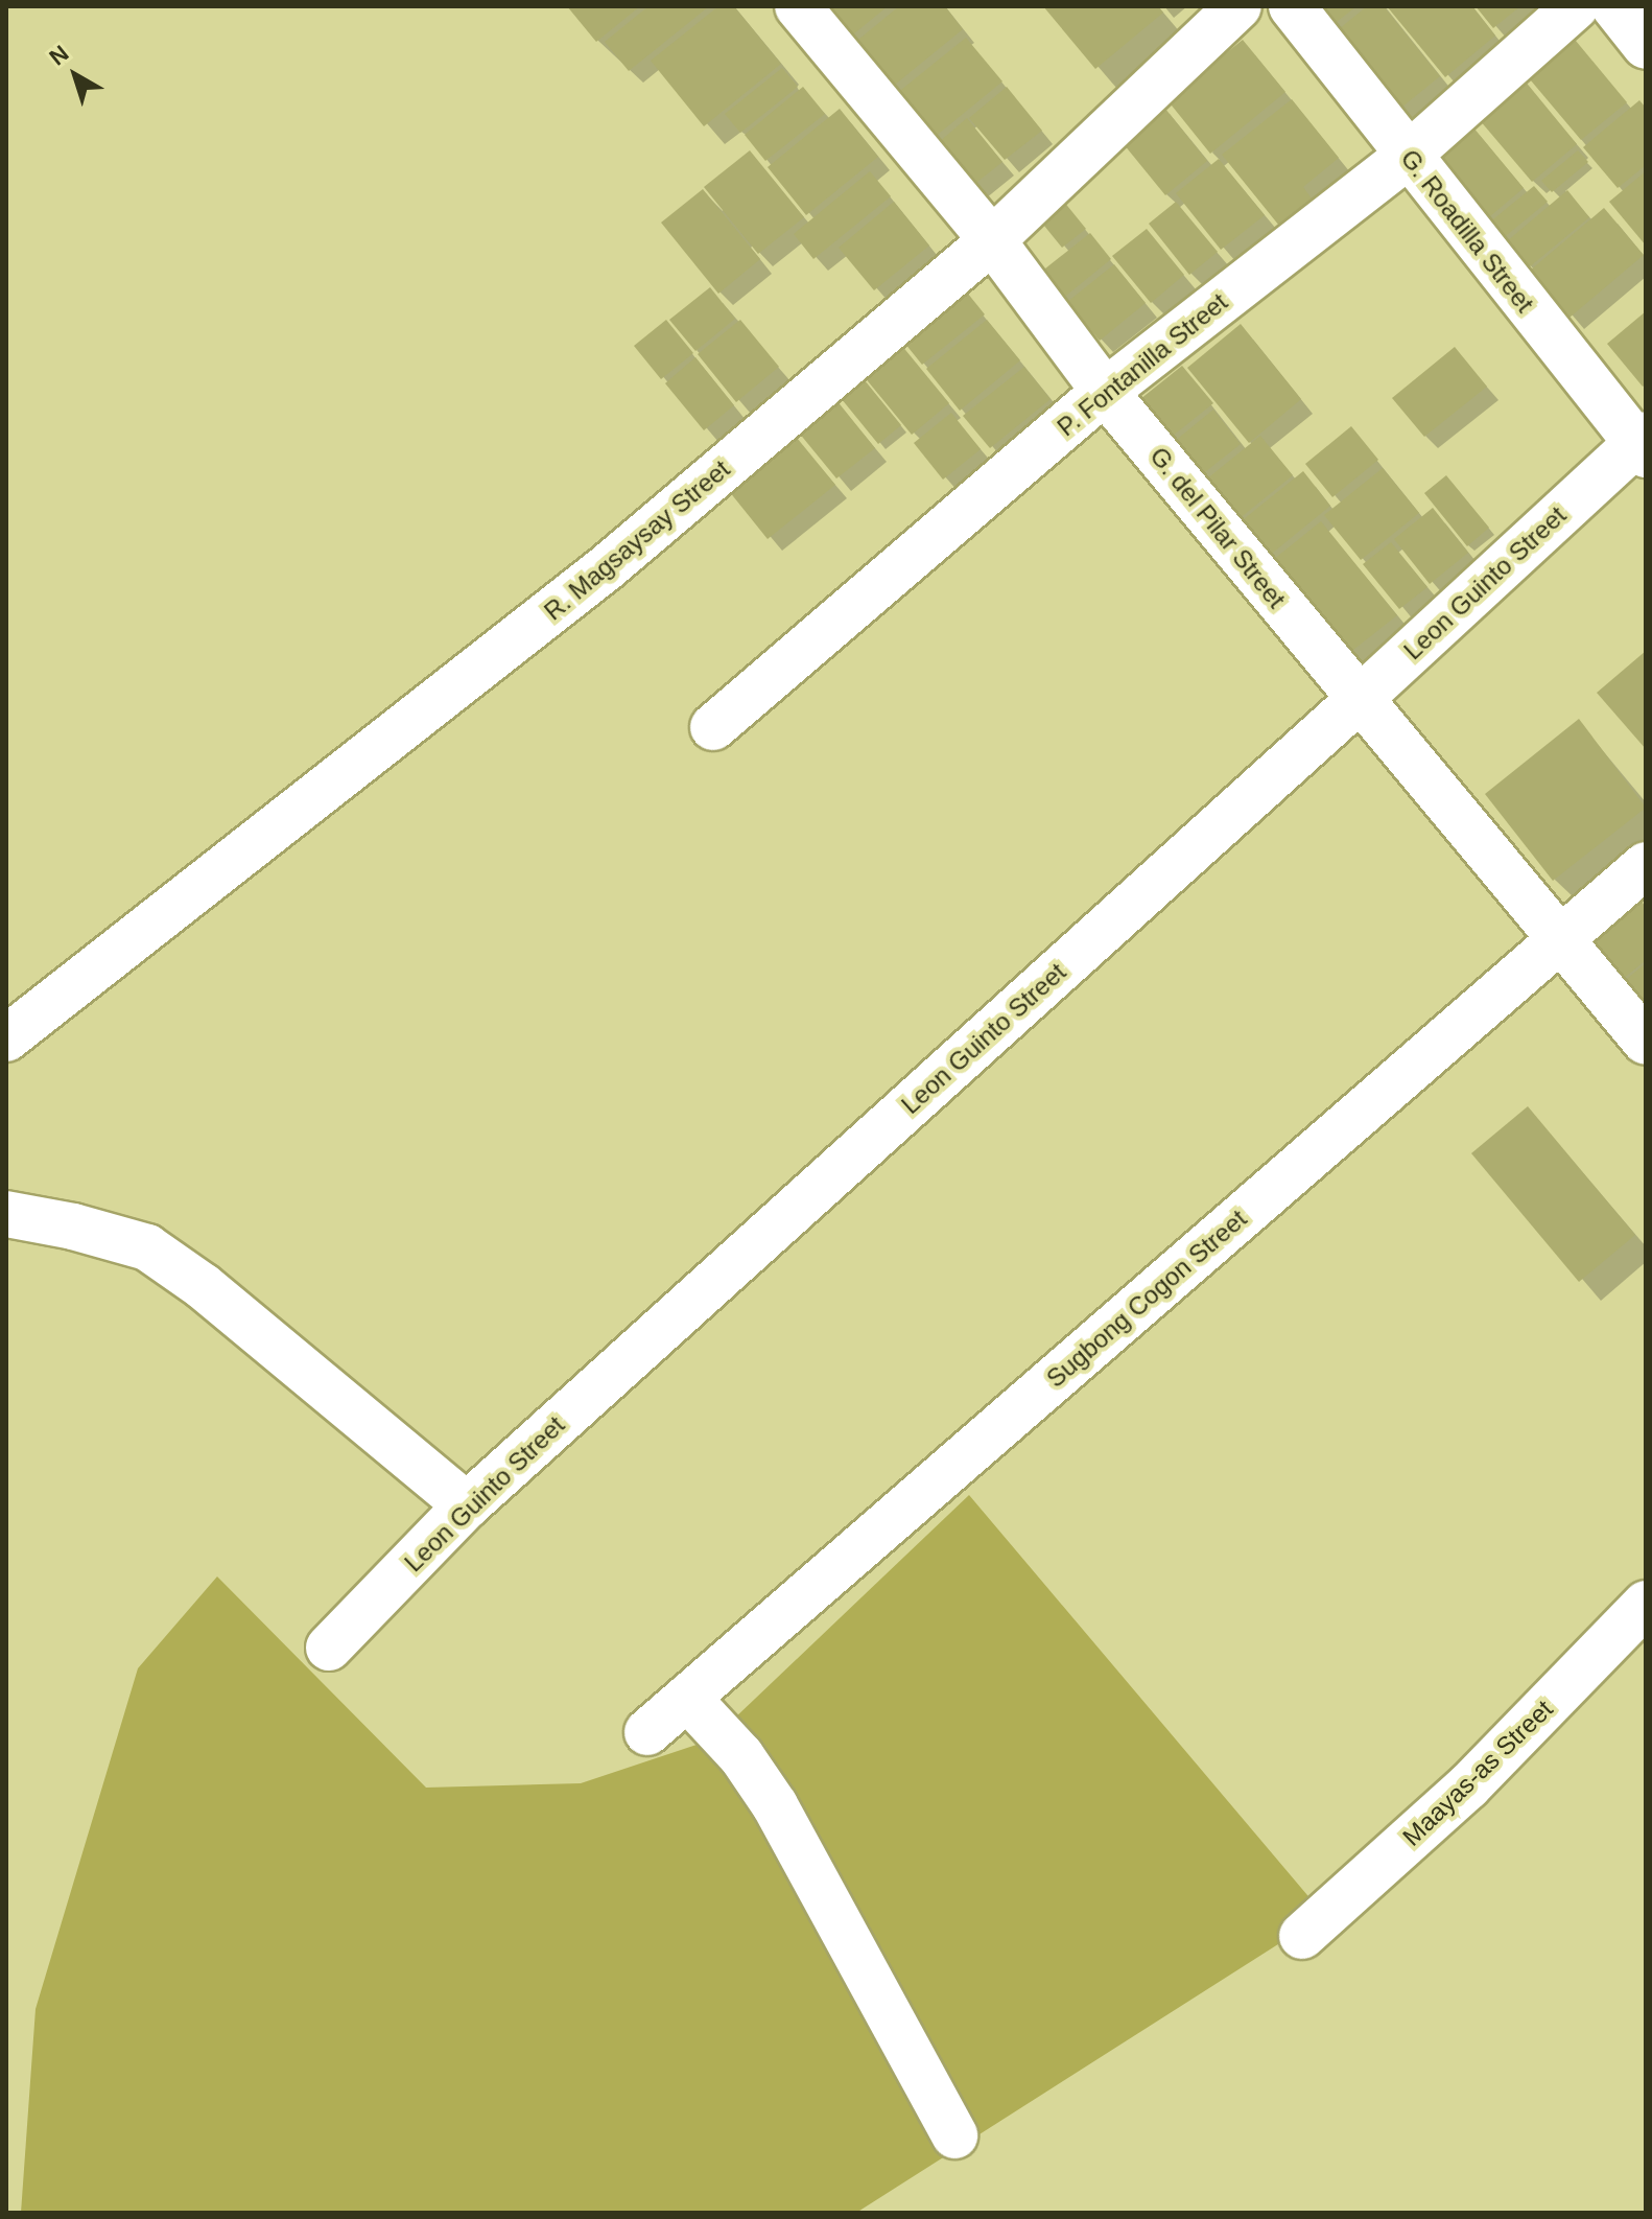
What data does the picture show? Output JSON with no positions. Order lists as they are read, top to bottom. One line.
{"streets":{"street":["G. Roadilla Street","P. Fontanilla Street","G. del Pilar Street","R. Magsaysay Street","Leon Guinto Street","Sugbong Cogon Street","Maayas-as Street"]},"crossings":[["G. Roadilla Street","P. Fontanilla Street"],["G. Roadilla Street","Leon Guinto Street"],["P. Fontanilla Street","G. del Pilar Street"],["G. del Pilar Street","R. Magsaysay Street"],["G. del Pilar Street","Leon Guinto Street"],["G. del Pilar Street","Sugbong Cogon Street"]],"north":"top left"}
